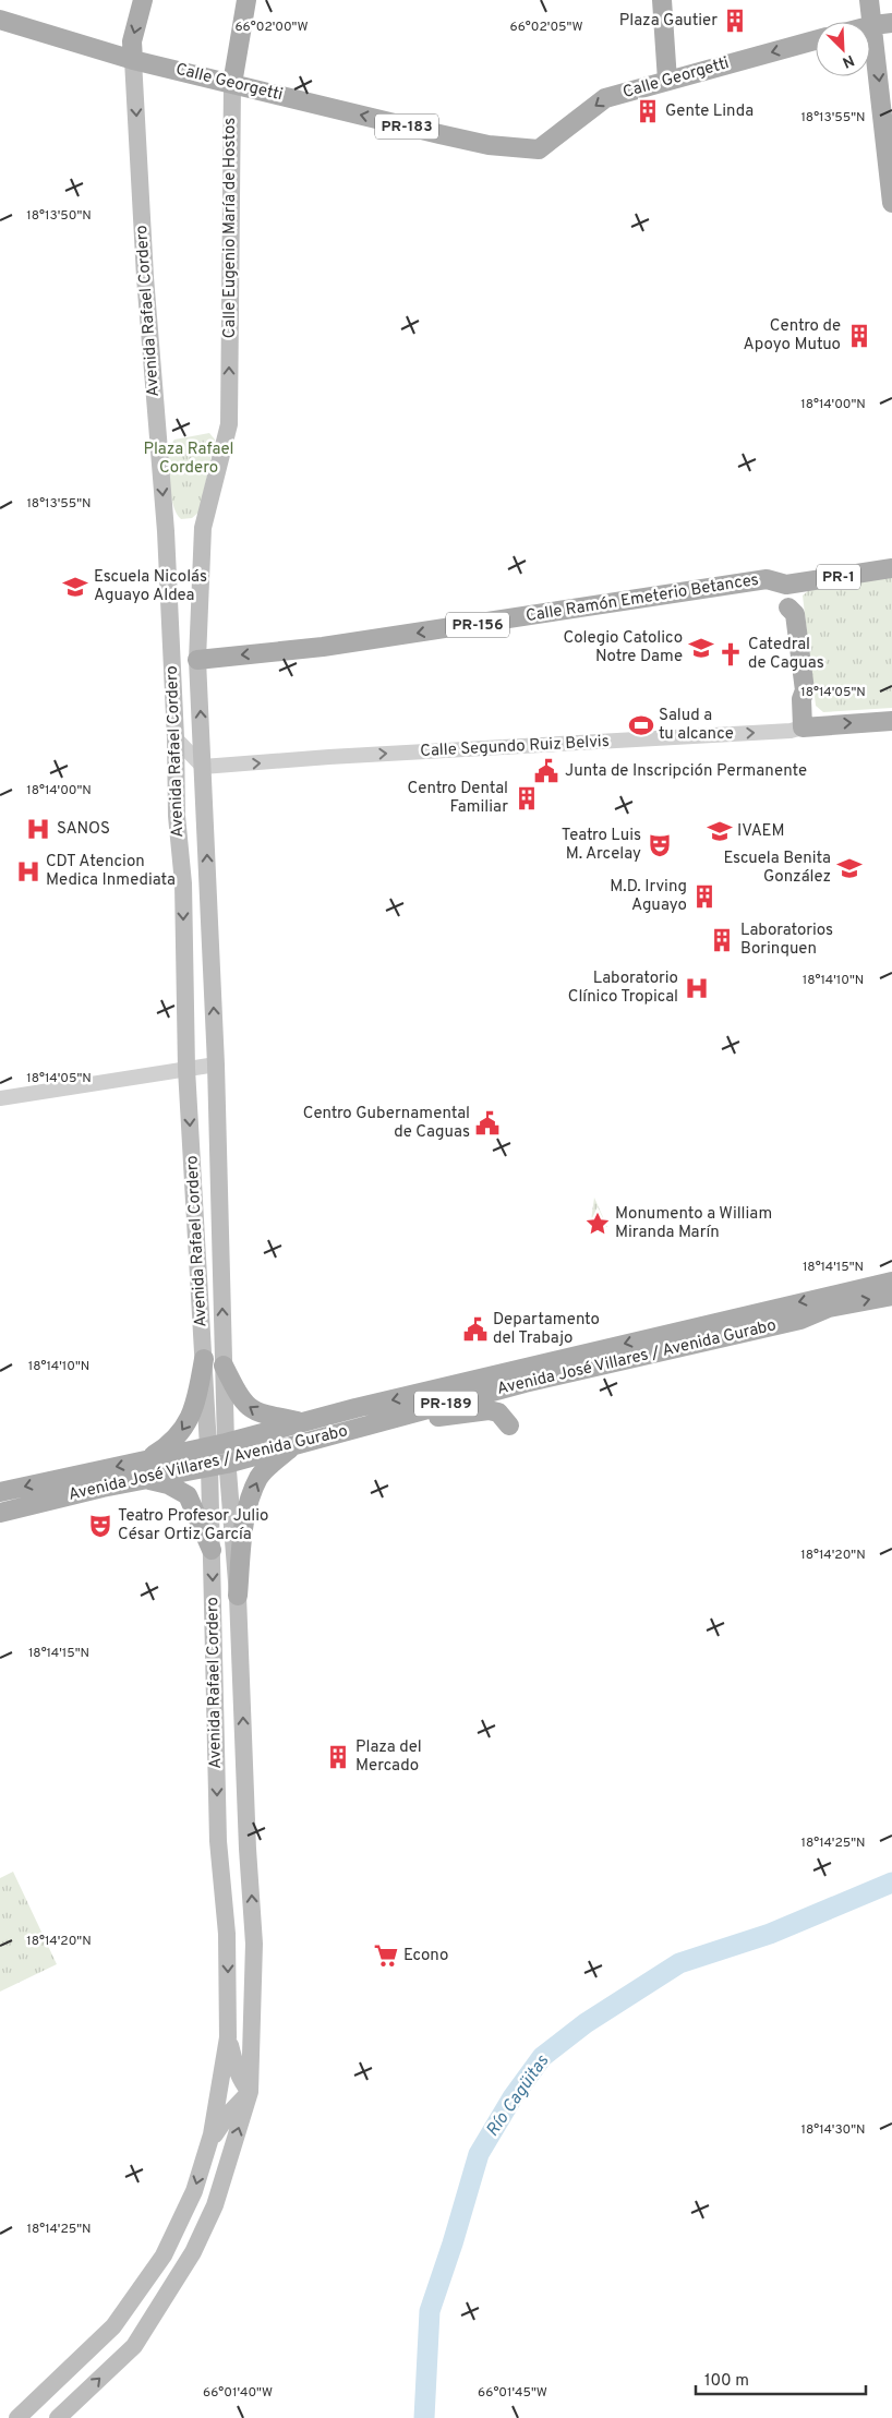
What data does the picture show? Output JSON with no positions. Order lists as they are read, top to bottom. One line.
{"streets":{"main road":["Calle Georgetti","PR-183","Calle Eugenio María de Hostos","Avenida Rafael Cordero","PR-1","Calle Ramón Emeterio Betances","PR-156","Calle Segundo Ruiz Belvis","Avenida José Villares / Avenida Gurabo","PR-189"]},"crossings":[["Calle Georgetti","Calle Eugenio María de Hostos"],["Calle Georgetti","Avenida Rafael Cordero"],["Calle Eugenio María de Hostos","Avenida Rafael Cordero"],["Avenida Rafael Cordero","Calle Ramón Emeterio Betances"],["Avenida Rafael Cordero","Calle Segundo Ruiz Belvis"],["Avenida Rafael Cordero","Avenida José Villares / Avenida Gurabo"]],"one_way":["Calle Georgetti","Calle Eugenio María de Hostos","Calle Ramón Emeterio Betances","Calle Segundo Ruiz Belvis"],"water":["Río Cagüitas"],"parks":["Plaza Rafael Cordero"],"places":{"building":["Plaza Gautier","Gente Linda","Centro de Apoyo Mutuo","Centro Dental Familiar","M.D. Irving Aguayo","Laboratorios Borinquen","Plaza del Mercado"],"school or university":["Escuela Nicolás Aguayo Aldea","Colegio Catolico Notre Dame","IVAEM","Escuela Benita González"],"church":["Catedral de Caguas"],"sports":["Salud a tu alcance"],"public building":["Junta de Inscripción Permanente","Centro Gubernamental de Caguas","Departamento del Trabajo"],"hospital":["SANOS","CDT Atencion Medica Inmediata","Laboratorio Clínico Tropical"],"theatre":["Teatro Luis M. Arcelay","Teatro Profesor Julio César Ortiz García"],"place":["Monumento a William Miranda Marín"],"supermarket":["Econo"]},"scale_bar":"100 m","north":"bottom right","coordinates":["66°02'00\"W","66°02'05\"W","18°13'55\"N","18°13'50\"N","18°14'00\"N","18°14'05\"N","18°14'10\"N","18°14'15\"N","18°14'20\"N","18°14'25\"N","18°14'30\"N","66°01'40\"W","66°01'45\"W"]}
